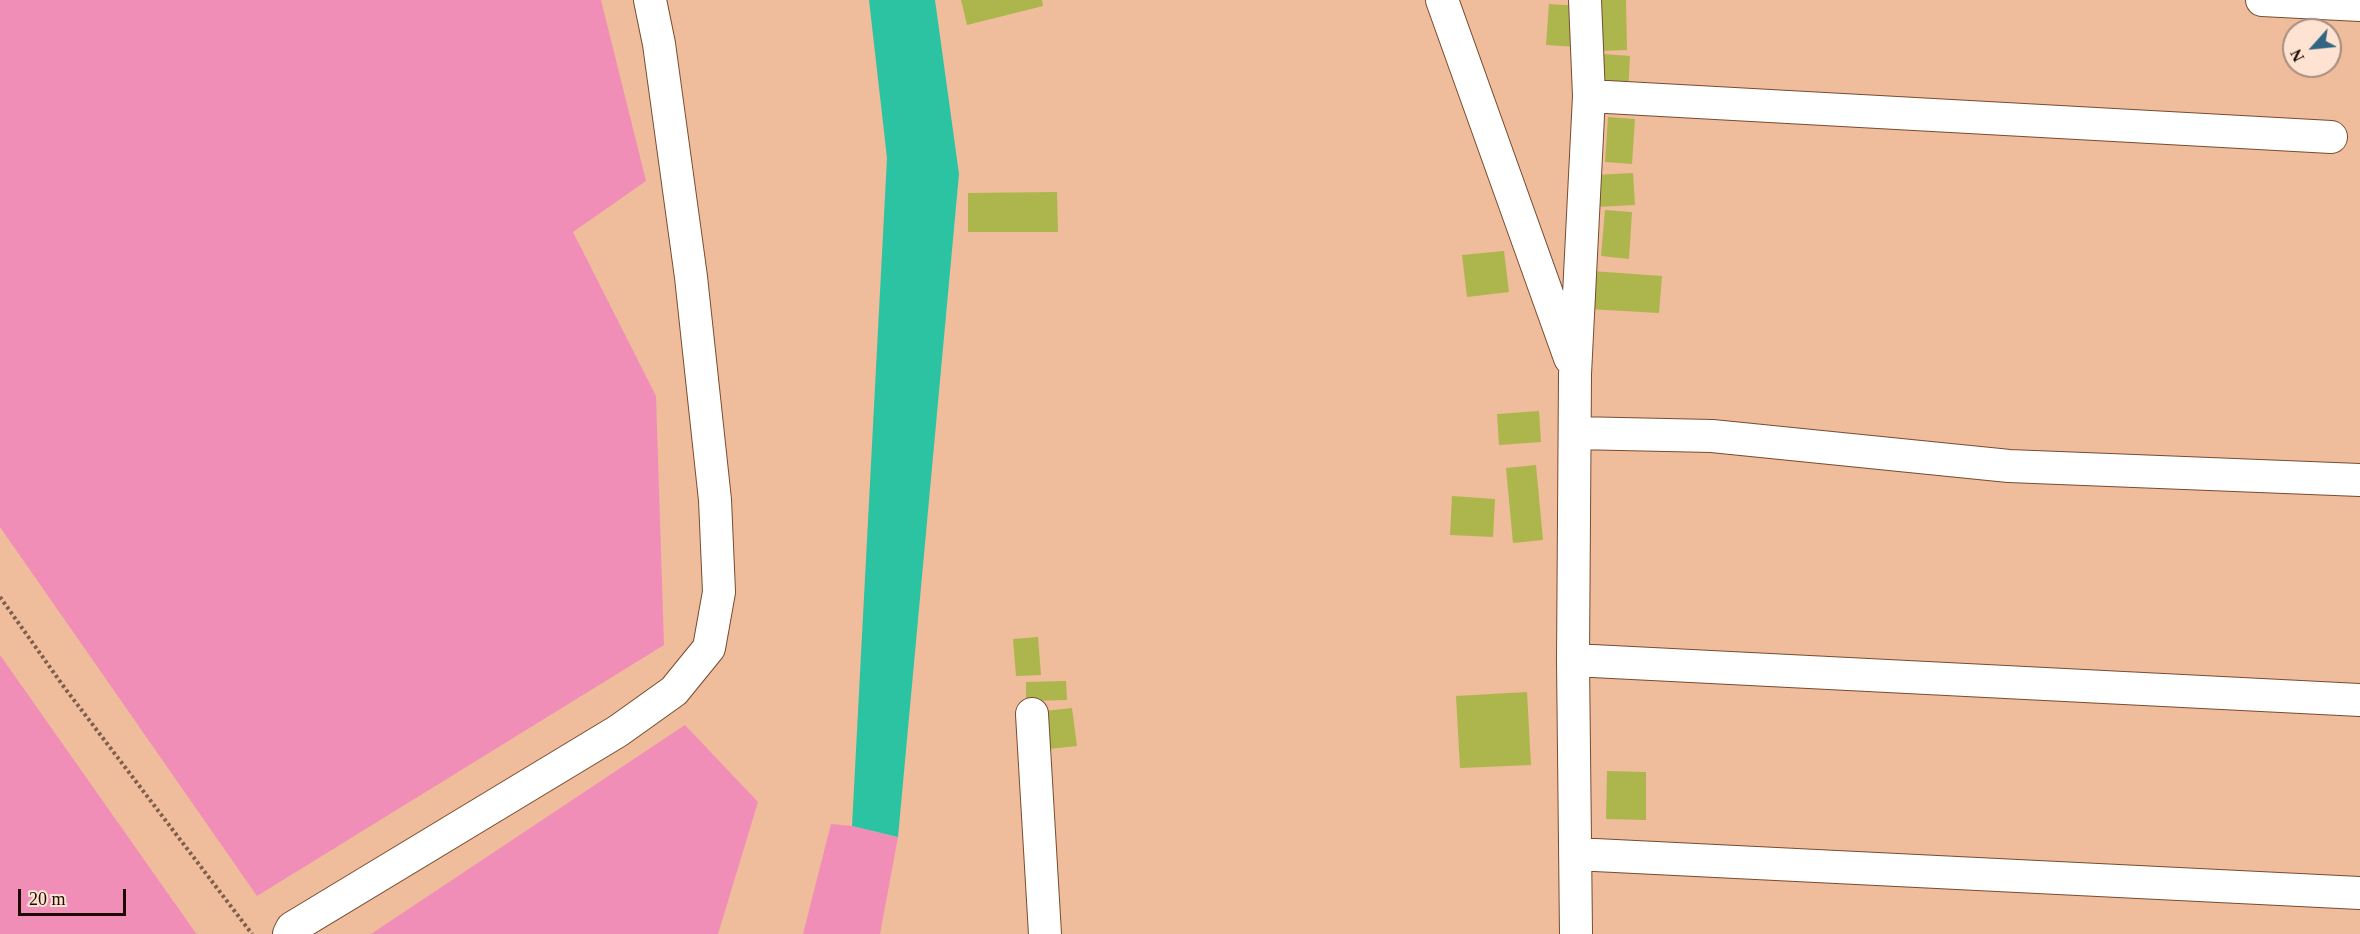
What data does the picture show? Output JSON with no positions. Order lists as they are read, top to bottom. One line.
{"scale_bar":"20 m","north":"bottom left"}
